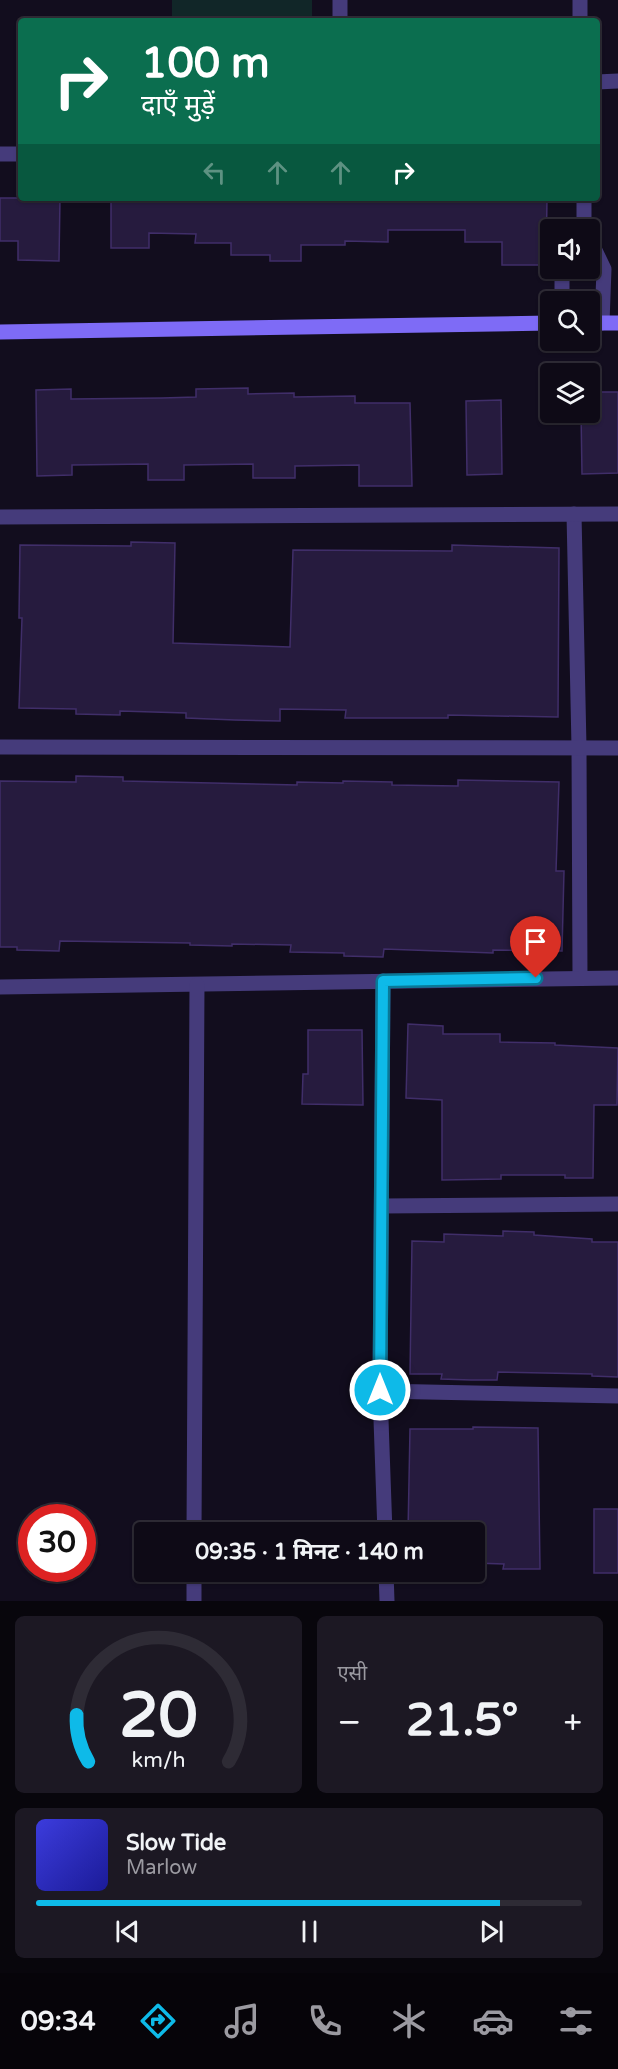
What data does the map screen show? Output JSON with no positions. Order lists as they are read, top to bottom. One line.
{"page":{"turn":["100 m","दाएँ मुड़ें"],"limit":"30","trip":"09:35 · 1 मिनट · 140 m","tile":"एसी","heat":["−","21.5°","+"],"song":["Slow Tide","Marlow"],"tabs":"09:34","gauge":["20","km/h"]}}
